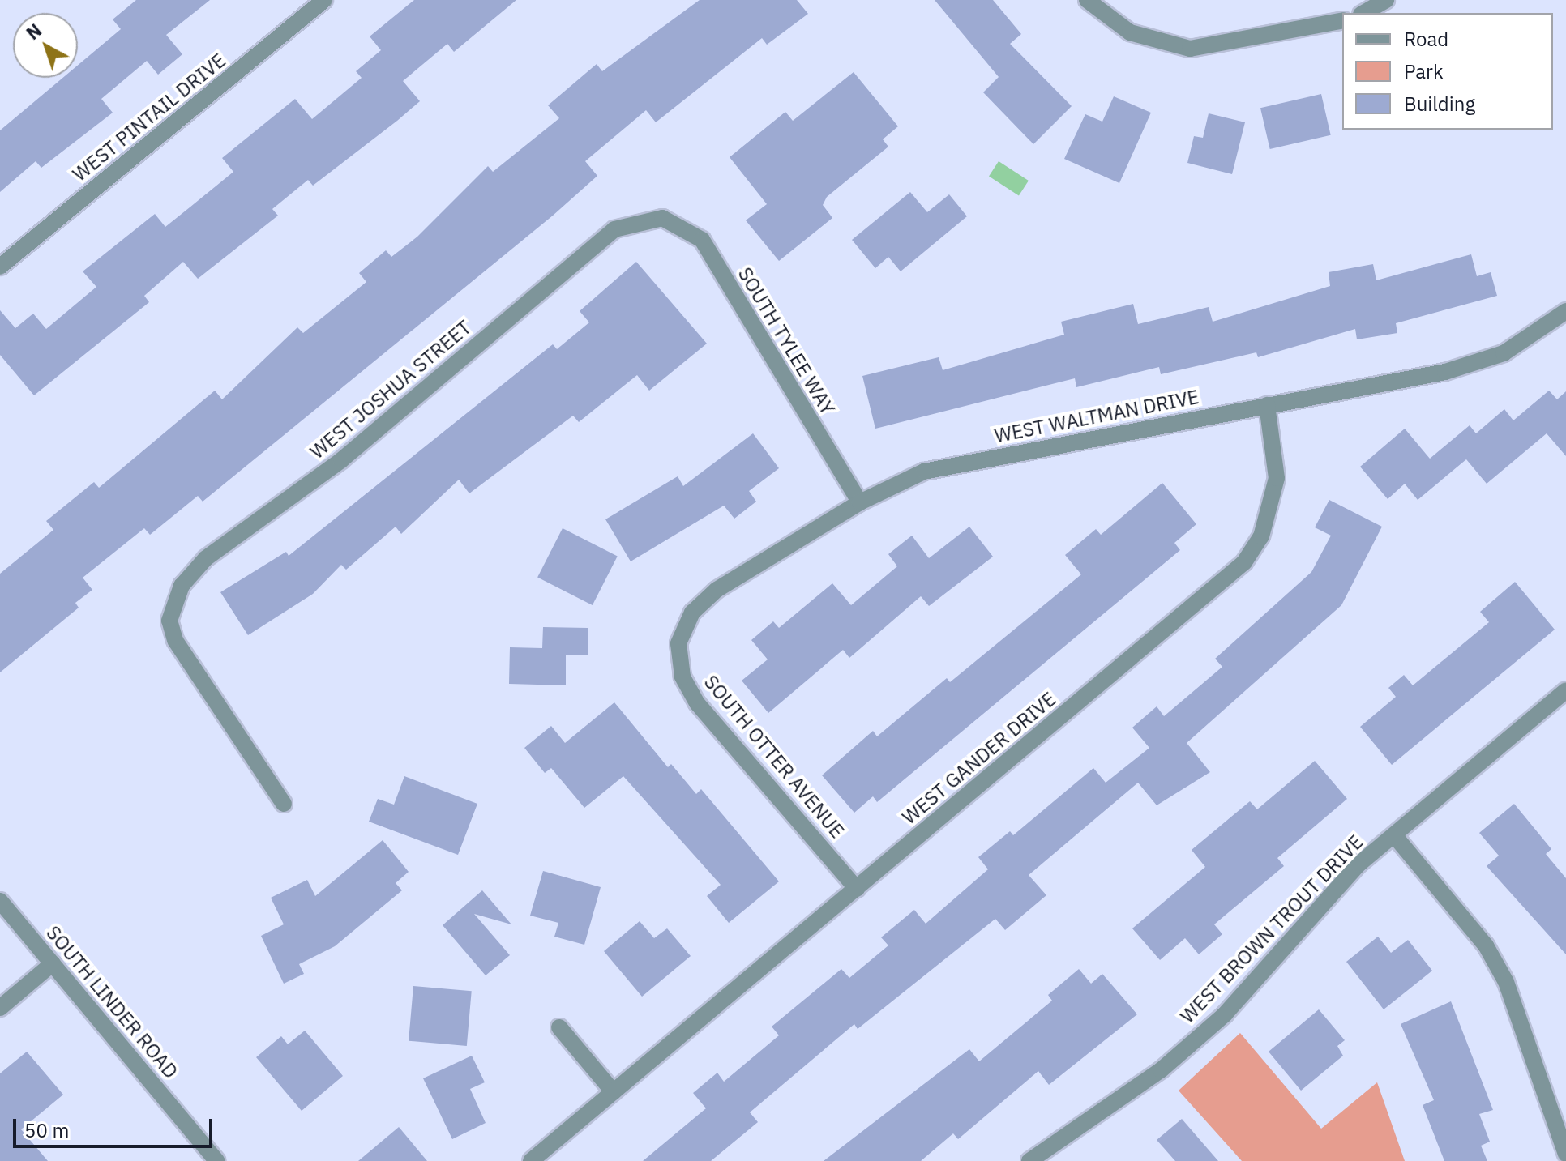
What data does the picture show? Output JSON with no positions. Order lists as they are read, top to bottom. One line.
{"streets":{"street":["WEST PINTAIL DRIVE","SOUTH TYLEE WAY","WEST JOSHUA STREET","WEST WALTMAN DRIVE","SOUTH OTTER AVENUE","WEST GANDER DRIVE","WEST BROWN TROUT DRIVE","SOUTH LINDER ROAD"]},"crossings":[["SOUTH TYLEE WAY","WEST JOSHUA STREET"],["SOUTH TYLEE WAY","WEST WALTMAN DRIVE"],["WEST WALTMAN DRIVE","SOUTH OTTER AVENUE"],["WEST WALTMAN DRIVE","WEST GANDER DRIVE"],["SOUTH OTTER AVENUE","WEST GANDER DRIVE"]],"legend":["Road","Park","Building"],"scale_bar":"50 m","north":"top left"}
